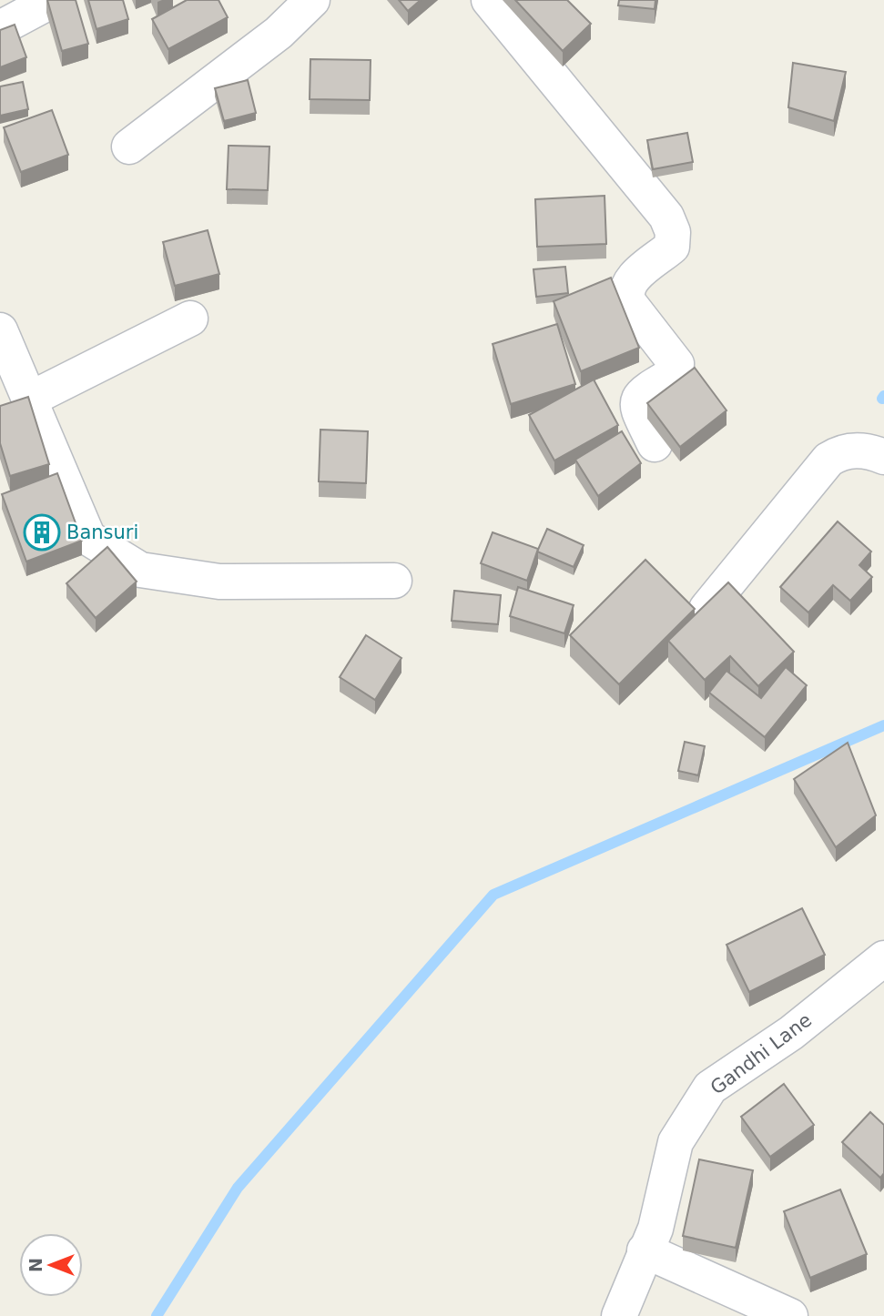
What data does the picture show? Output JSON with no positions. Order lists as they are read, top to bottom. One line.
{"streets":{"street":["Gandhi Lane"]},"places":{"building":["Bansuri"]},"north":"left"}
